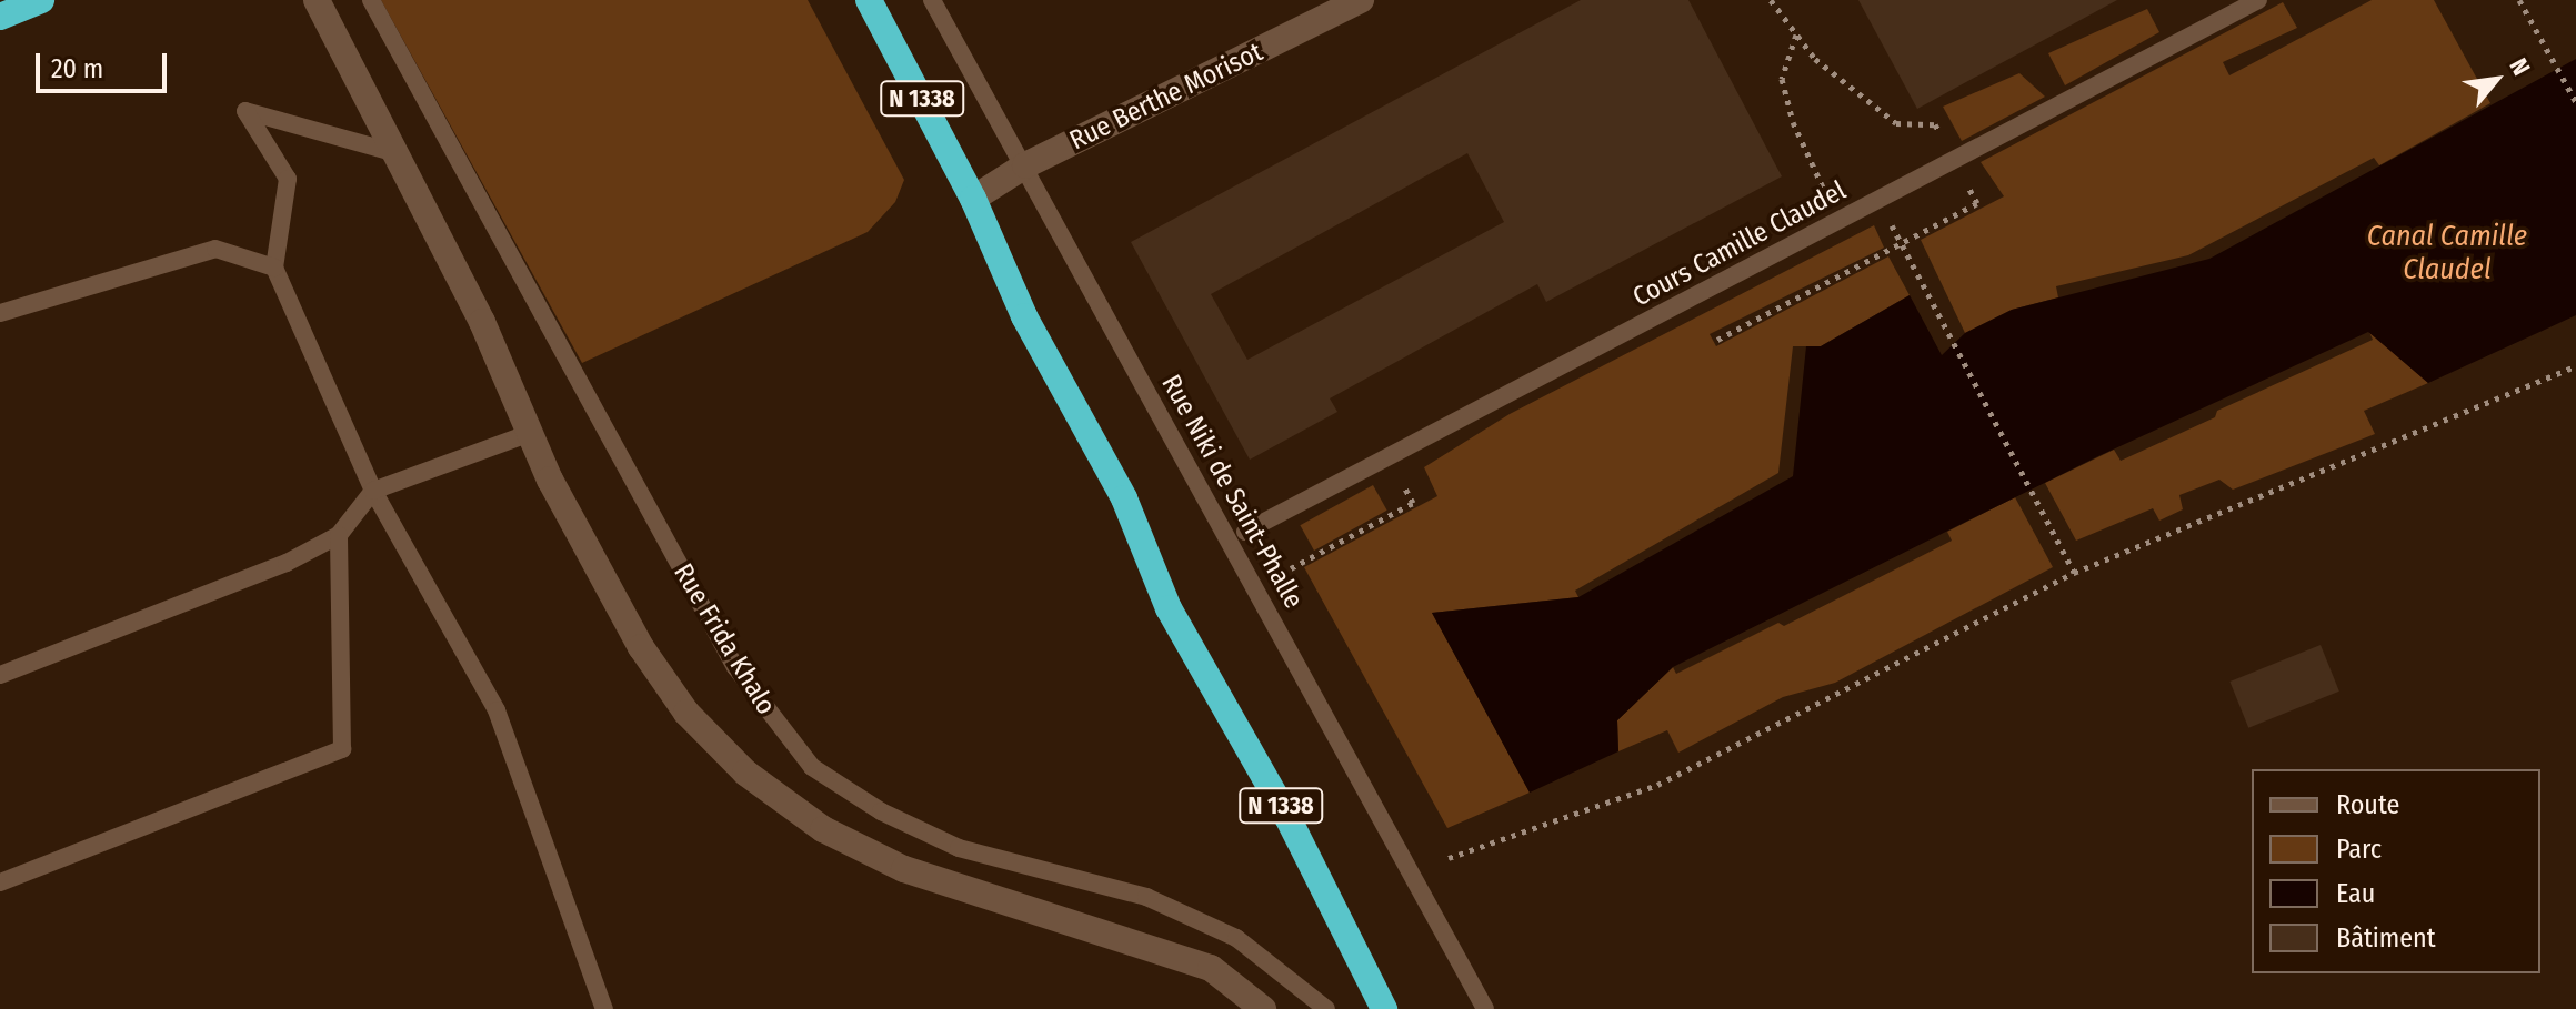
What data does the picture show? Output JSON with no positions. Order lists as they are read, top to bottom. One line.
{"streets":{"highway":["N 1338"],"main road":["Rue Berthe Morisot"],"lane":["Cours Camille Claudel","Rue Niki de Saint-Phalle","Rue Frida Khalo"]},"crossings":[["Rue Berthe Morisot","N 1338"],["Rue Berthe Morisot","Rue Niki de Saint-Phalle"]],"water":["Canal Camille Claudel"],"legend":["Route","Parc","Eau","Bâtiment"],"scale_bar":"20 m","north":"top right"}
